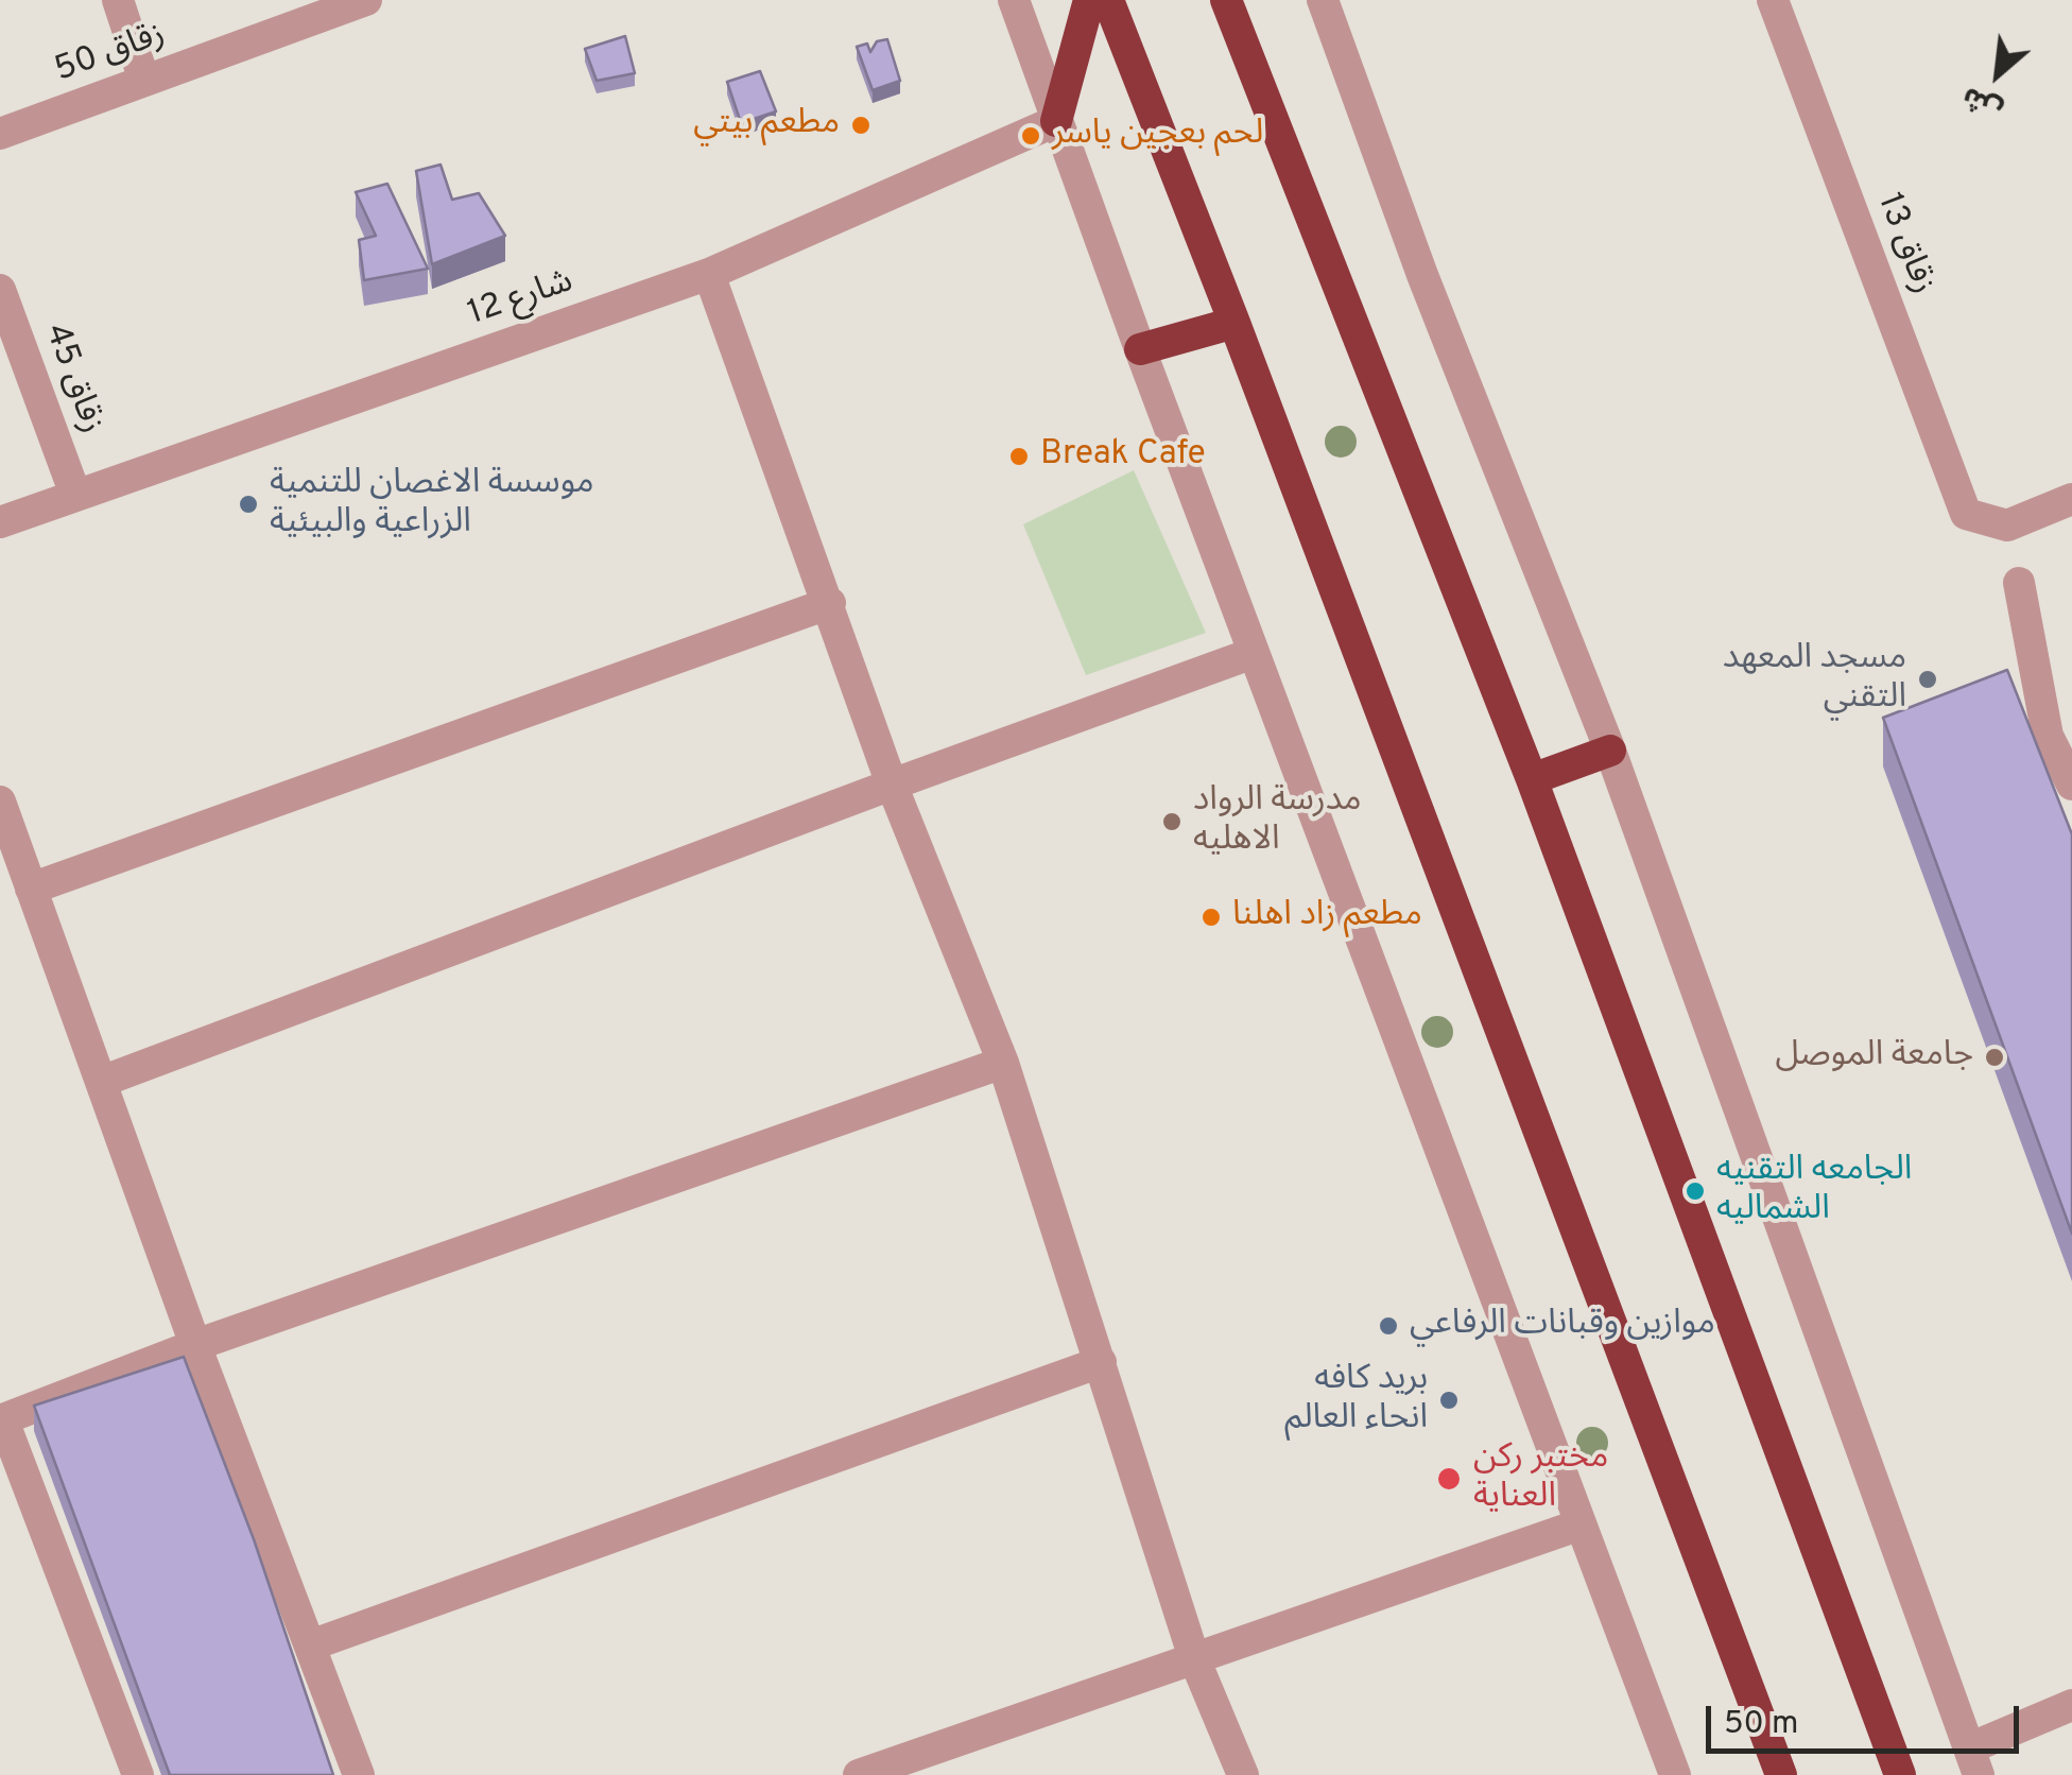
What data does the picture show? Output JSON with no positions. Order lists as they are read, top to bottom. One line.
{"streets":{"street":["زقاق 50","زقاق 13","شارع 12","زقاق 45"]},"crossings":[["شارع 12","زقاق 45"]],"places":["مطعم بيتي","لحم بعجين ياسر","Break Cafe","موسسة الاغصان للتنمية الزراعية والبيئية","مسجد المعهد التقني","مدرسة الرواد الاهليه","مطعم زاد اهلنا","جامعة الموصل","الجامعه التقنيه الشماليه","موازين وقبانات الرفاعي","بريد كافه انحاء العالم","مختبر ركن العناية"],"scale_bar":"50 m","north":"bottom left"}
